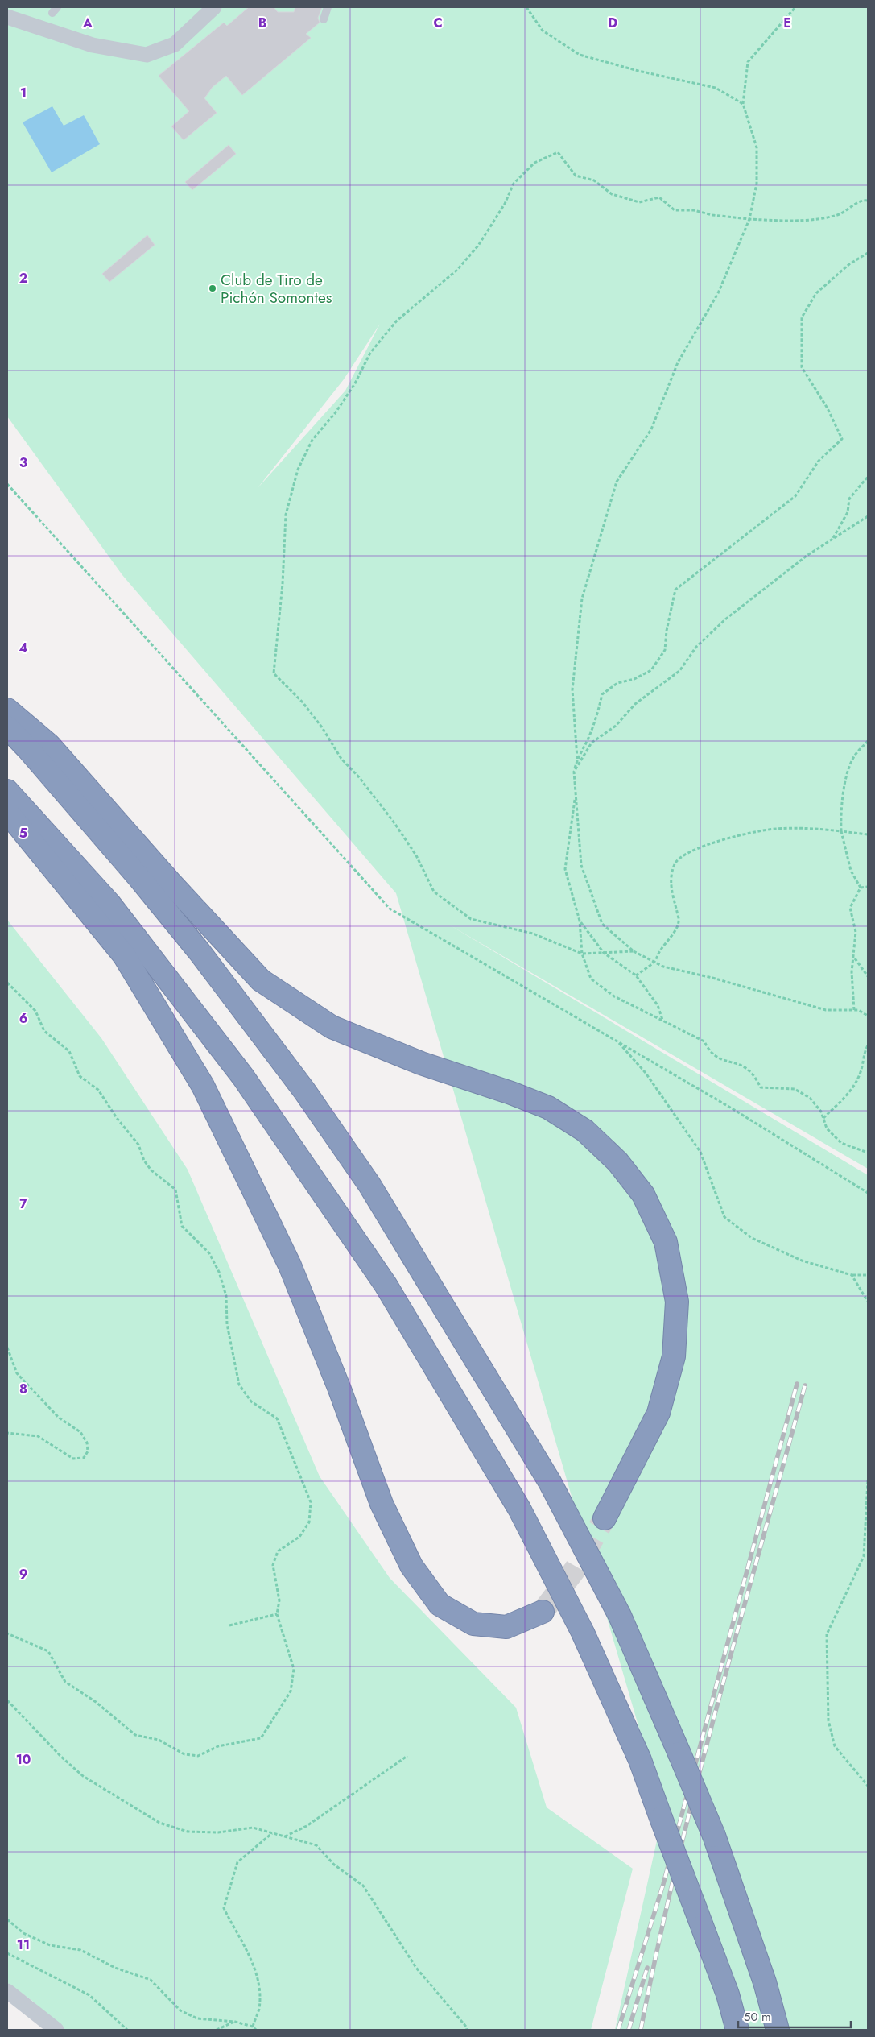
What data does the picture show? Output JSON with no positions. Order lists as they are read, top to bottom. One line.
{"places":["Club de Tiro de Pichón Somontes"],"scale_bar":"50 m","grid":{"columns":["A","B","C","D","E"],"rows":["1","2","3","4","5","6","7","8","9","10","11"]}}
